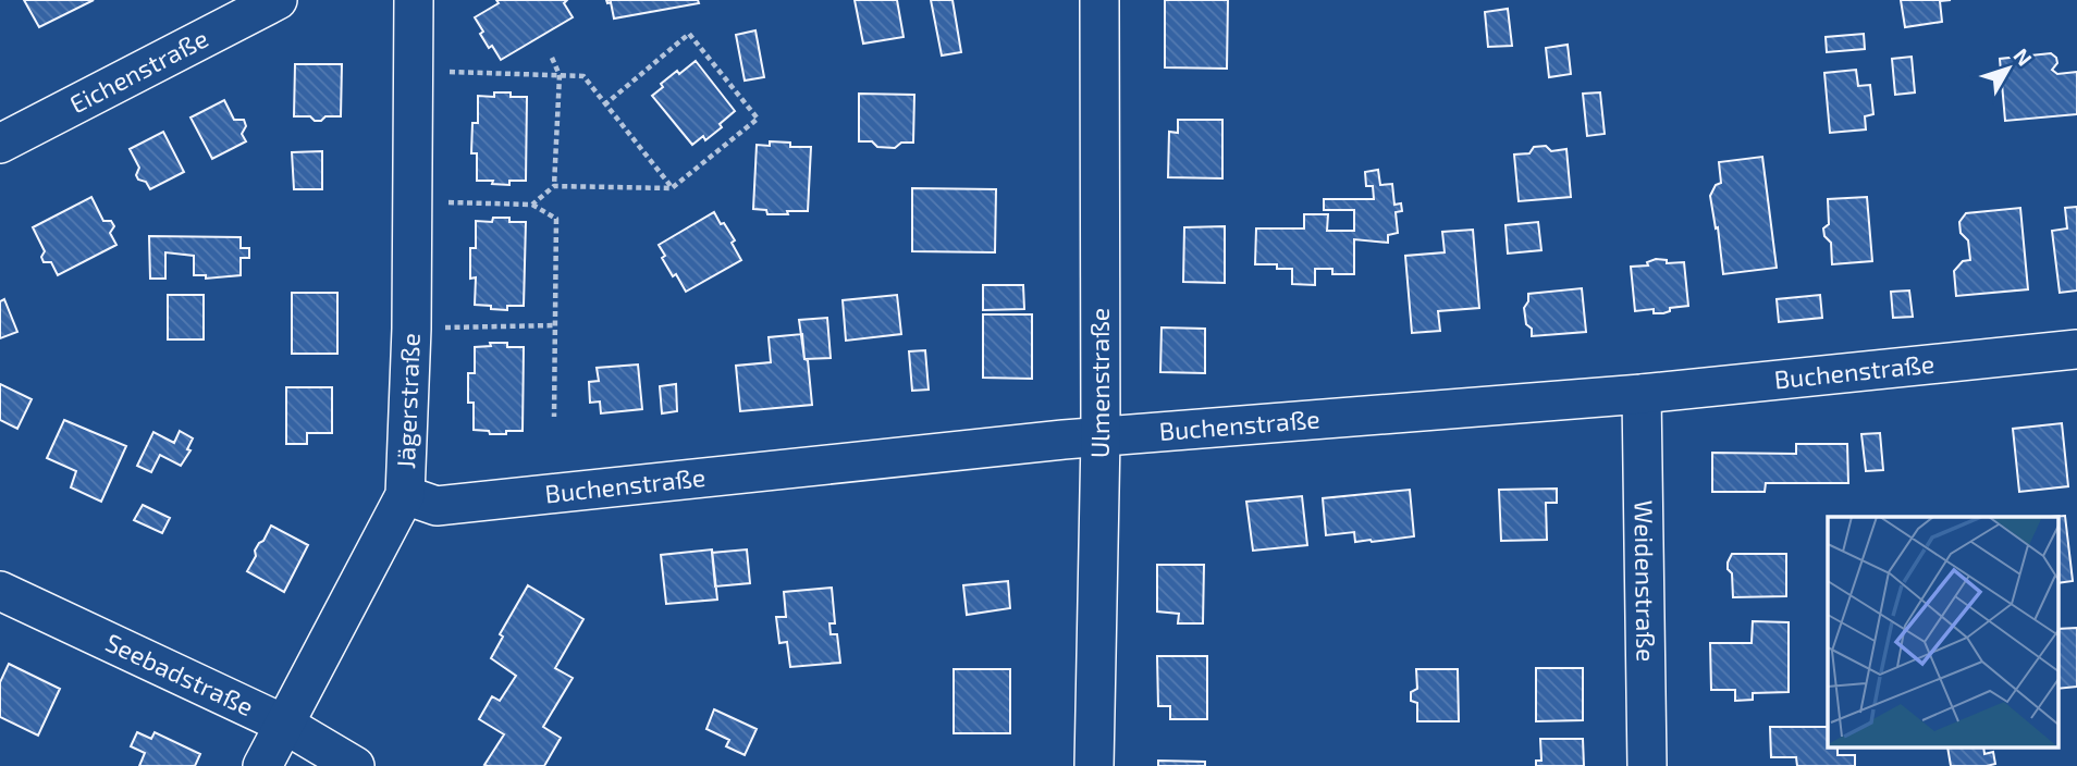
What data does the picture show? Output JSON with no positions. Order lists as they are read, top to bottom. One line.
{"streets":{"street":["Eichenstraße","Buchenstraße","Ulmenstraße","Jägerstraße","Weidenstraße","Seebadstraße"]},"crossings":[["Buchenstraße","Ulmenstraße"],["Buchenstraße","Jägerstraße"],["Buchenstraße","Weidenstraße"],["Jägerstraße","Seebadstraße"]],"north":"top right"}
